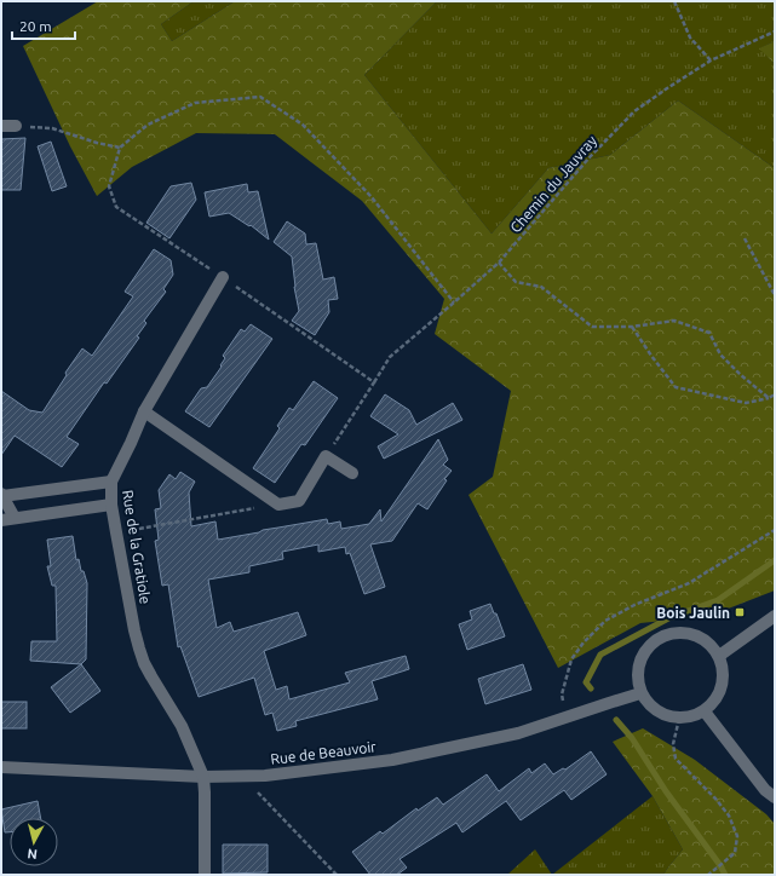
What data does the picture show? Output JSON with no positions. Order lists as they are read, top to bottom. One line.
{"streets":{"street":["Rue de la Gratiole","Rue de Beauvoir"],"path":["Chemin du Jauvray"]},"crossings":[["Rue de la Gratiole","Rue de Beauvoir"]],"places":{"transit":["Bois Jaulin"]},"scale_bar":"20 m","north":"bottom"}
